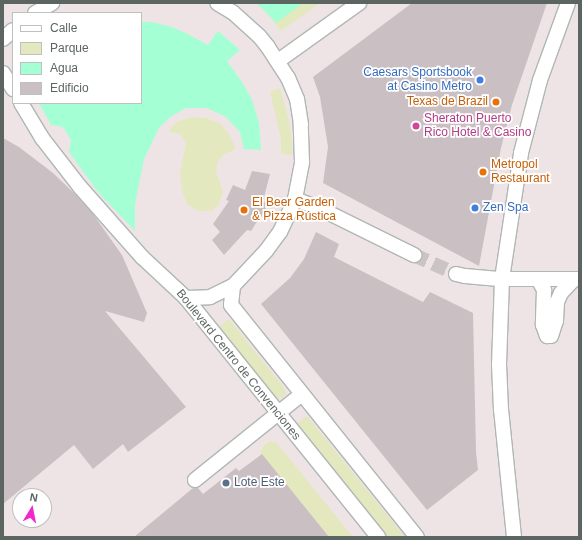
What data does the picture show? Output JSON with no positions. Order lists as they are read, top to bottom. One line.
{"streets":{"street":["Boulevard Centro de Convenciones"]},"places":["Caesars Sportsbook at Casino Metro","Texas de Brazil","Sheraton Puerto Rico Hotel & Casino","Metropol Restaurant","Zen Spa","El Beer Garden & Pizza Rústica","Lote Este"],"legend":["Calle","Parque","Agua","Edificio"],"north":"top"}
